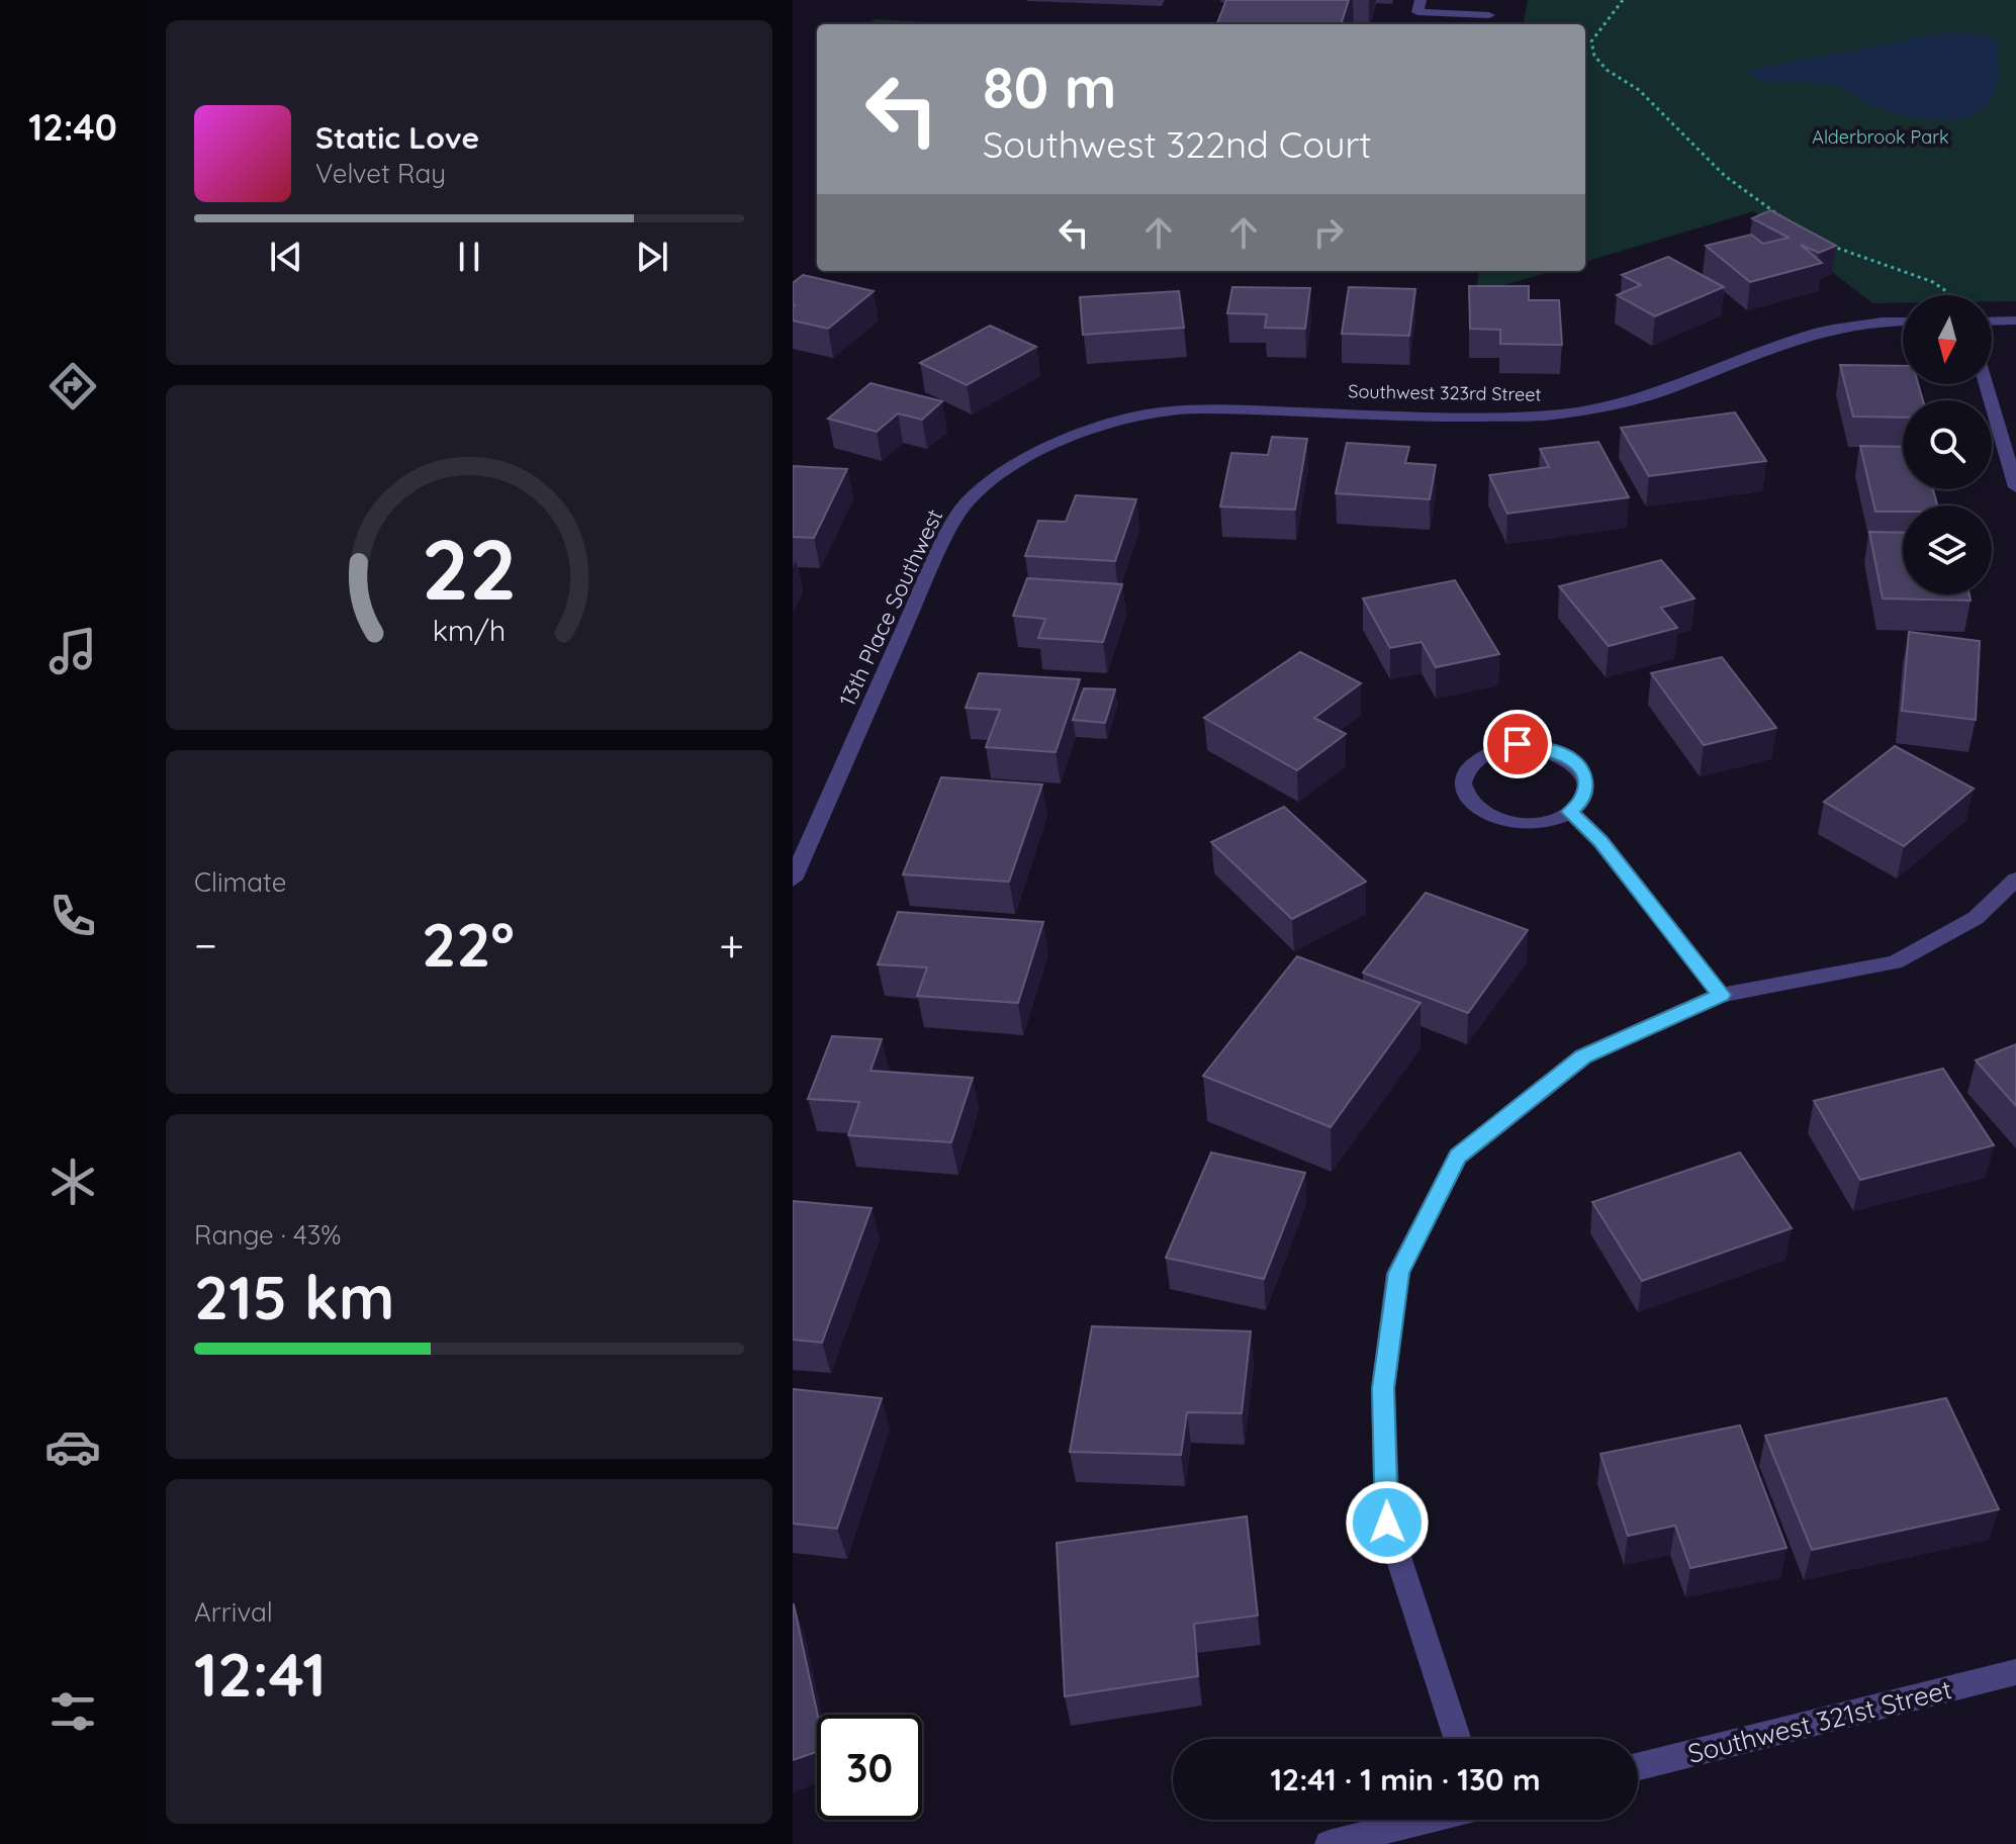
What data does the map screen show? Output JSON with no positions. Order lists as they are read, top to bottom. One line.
{"streets":{"street":["Southwest 323rd Street","13th Place Southwest","Southwest 321st Street"]},"crossings":[["Southwest 323rd Street","13th Place Southwest"]],"parks":["Alderbrook Park"],"north":"bottom","page":{"tabs":"12:40","turn":["80 m","Southwest 322nd Court"],"song":["Static Love","Velvet Ray"],"tile":["Climate",["Range · 43%","215 km"],["Arrival","12:41"]],"heat":["−","22°","+"],"limit":"30","trip":"12:41 · 1 min · 130 m","gauge":["22","km/h"]}}
